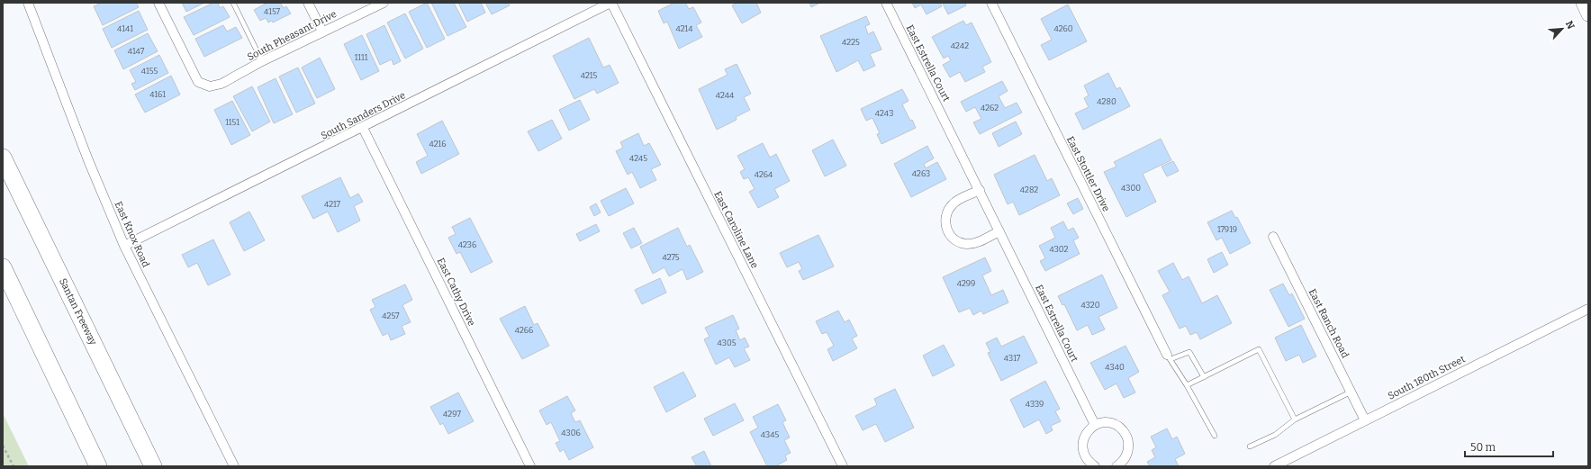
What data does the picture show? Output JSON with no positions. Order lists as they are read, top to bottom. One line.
{"streets":{"highway":["Santan Freeway"],"street":["South Pheasant Drive","East Estrella Court","South Sanders Drive","East Stottler Drive","East Caroline Lane","East Knox Road","East Cathy Drive","East Ranch Road","South 180th Street"]},"crossings":[["South Sanders Drive","East Caroline Lane"],["South Sanders Drive","East Knox Road"],["South Sanders Drive","East Cathy Drive"],["East Ranch Road","South 180th Street"]],"house_numbers":["4157","4141","4214","4260","4225","4242","4147","1111","4155","4215","4161","4244","4280","4262","4243","1151","4216","4245","4263","4264","4300","4282","4217","17919","4236","4302","4275","4299","4320","4257","4266","4305","4317","4340","4339","4297","4306","4345"],"scale_bar":"50 m","north":"top right"}
